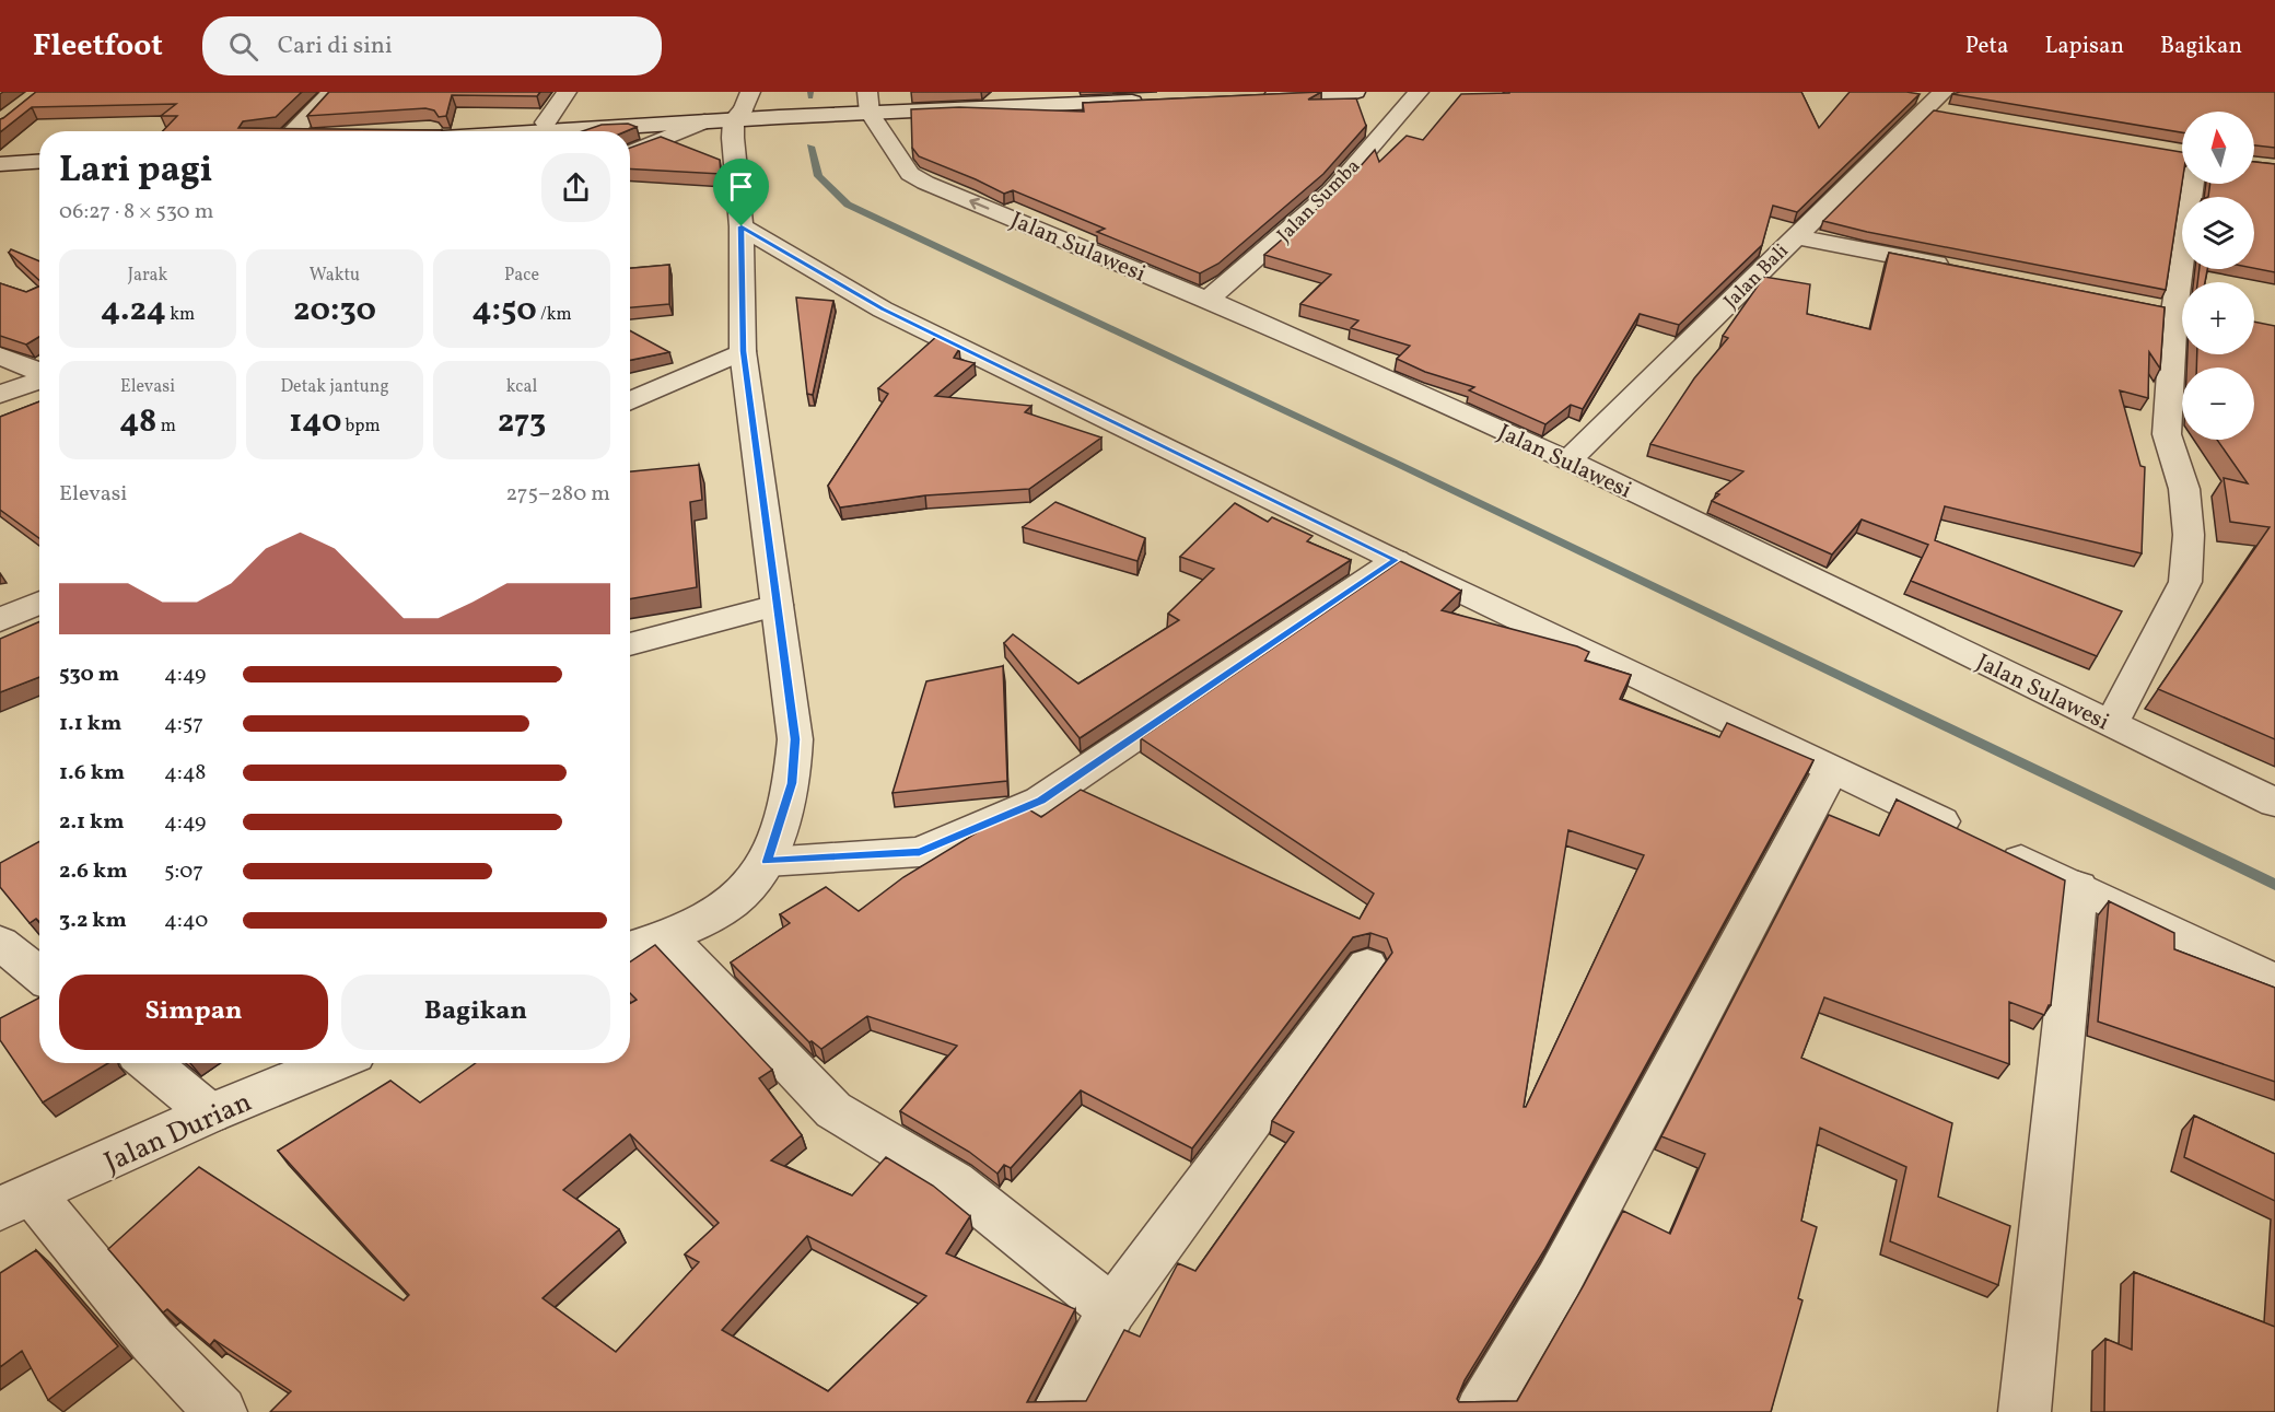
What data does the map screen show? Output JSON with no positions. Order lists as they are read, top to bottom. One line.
{"streets":{"street":["Jalan Sumba","Jalan Sulawesi","Jalan Bali","Jalan Durian"]},"crossings":[["Jalan Sumba","Jalan Sulawesi"],["Jalan Sulawesi","Jalan Bali"]],"north":"top","page":{"header":"Fleetfoot","search":"Cari di sini","nav":["Peta","Lapisan","Bagikan"],"map_buttons":["+","−"],"heading":["Lari pagi","06:27 · 8 × 530 m"],"stats":[["Jarak","4.24 km"],["Waktu","20:30"],["Pace","4:50 /km"],["Elevasi","48 m"],["Detak jantung","140 bpm"],["kcal","273"]],"chart":["Elevasi","275–280 m"],"list":[{"name":"530 m","note":"4:49"},{"name":"1.1 km","note":"4:57"},{"name":"1.6 km","note":"4:48"},{"name":"2.1 km","note":"4:49"},{"name":"2.6 km","note":"5:07"},{"name":"3.2 km","note":"4:40"}],"buttons":["Simpan","Bagikan"]}}
